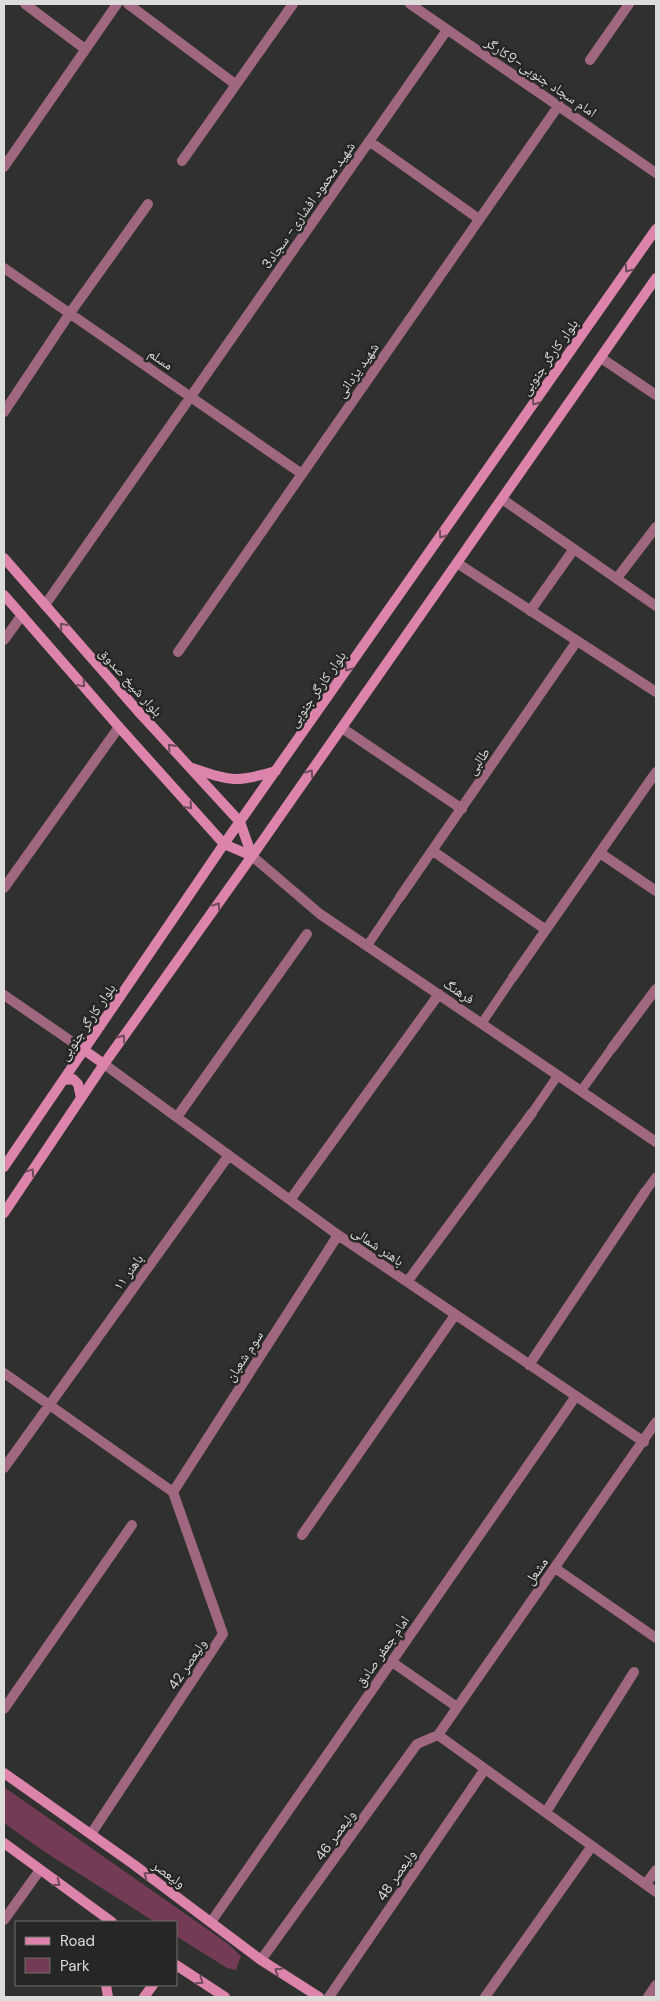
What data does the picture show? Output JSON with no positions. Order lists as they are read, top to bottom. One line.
{"streets":{"main road":["بلوار کارگر جنوبی","بلوار شیخ صدوق","ولیعصر"],"street":["امام سجاد جنوبی-9کارگر","شهید محمود افشاری- سجاد3","مسلم","شهید یزدانی","طالبی","فرهنگ","باهنر شمالی","باهنر ۱۱","سوم شعبان","مشعل","امام جعفر صادق","ولیعصر 42","ولیعصر 46","ولیعصر 48"]},"crossings":[["امام سجاد جنوبی-9کارگر","شهید محمود افشاری- سجاد3"],["امام سجاد جنوبی-9کارگر","شهید یزدانی"],["شهید محمود افشاری- سجاد3","مسلم"],["شهید محمود افشاری- سجاد3","بلوار شیخ صدوق"],["بلوار کارگر جنوبی","بلوار شیخ صدوق"],["مسلم","شهید یزدانی"],["باهنر شمالی","باهنر ۱۱"],["باهنر شمالی","سوم شعبان"],["باهنر شمالی","مشعل"],["باهنر شمالی","امام جعفر صادق"],["سوم شعبان","ولیعصر 42"],["مشعل","ولیعصر 46"],["امام جعفر صادق","ولیعصر"],["ولیعصر 42","ولیعصر"],["ولیعصر 46","ولیعصر"]],"one_way":["ولیعصر"],"legend":["Road","Park"]}
